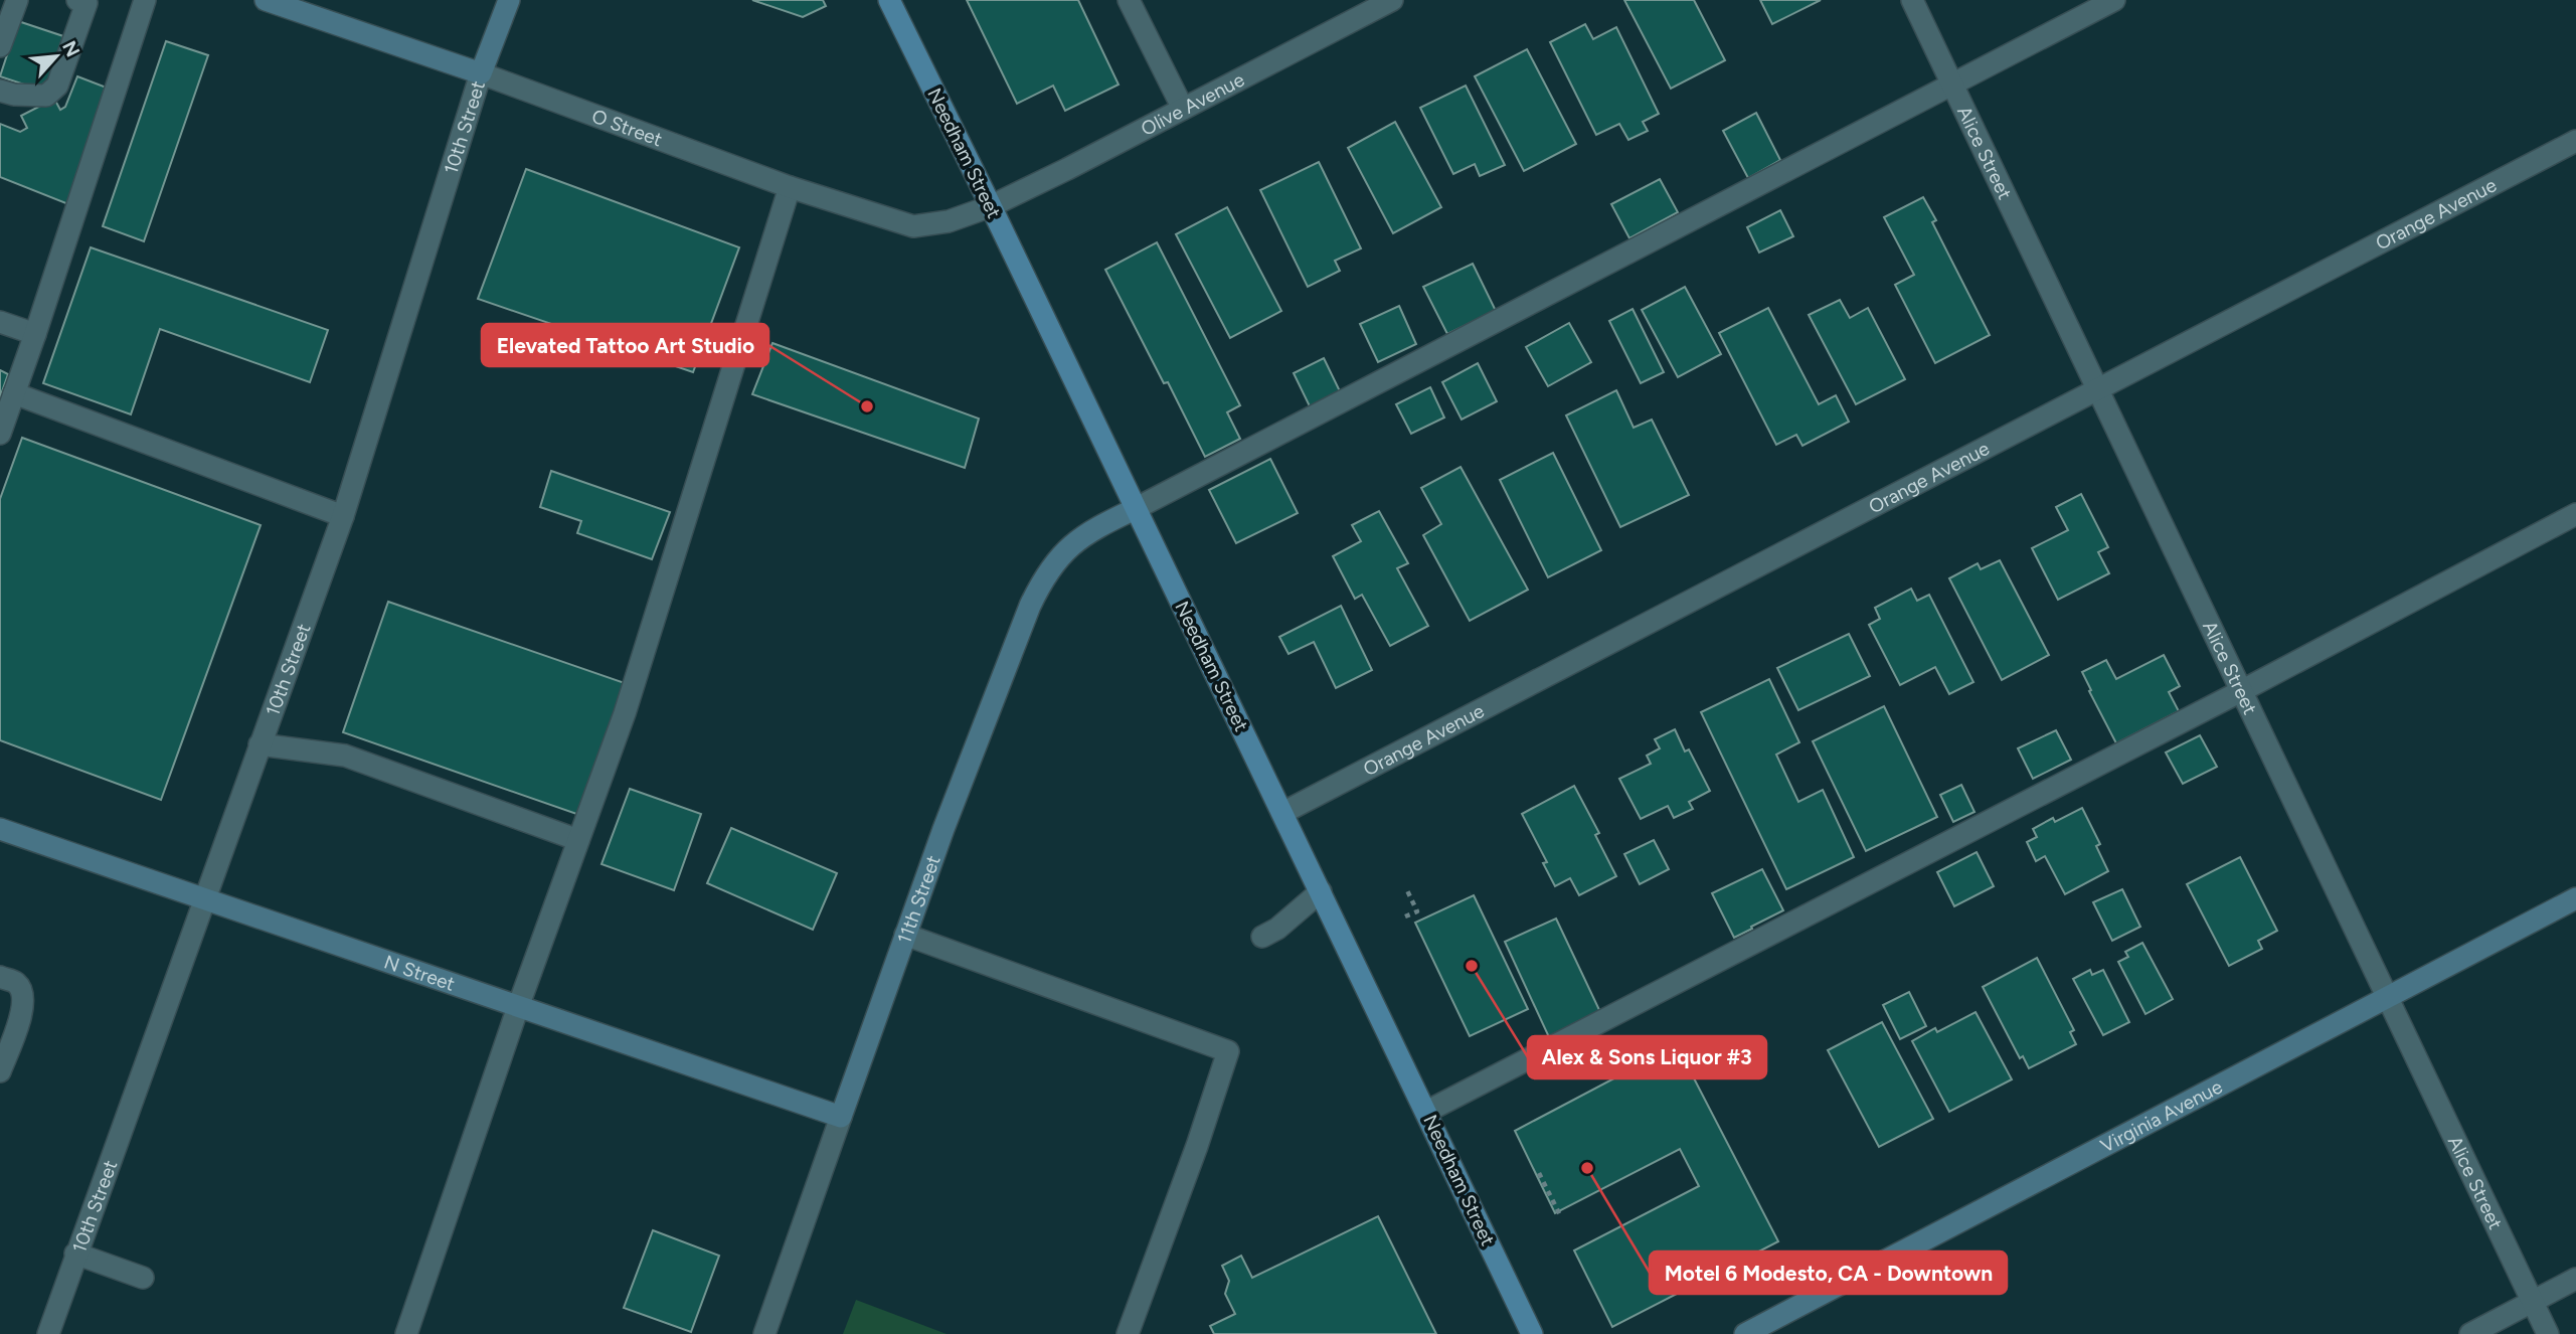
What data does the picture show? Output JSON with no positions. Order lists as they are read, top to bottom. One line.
{"streets":{"main road":["Needham Street"],"street":["Olive Avenue","O Street","10th Street","Alice Street","Orange Avenue","11th Street","N Street","Virginia Avenue"]},"crossings":[["Olive Avenue","O Street"],["Olive Avenue","Needham Street"],["O Street","10th Street"],["O Street","Needham Street"],["10th Street","N Street"],["Alice Street","Orange Avenue"],["Alice Street","Virginia Avenue"],["Needham Street","Orange Avenue"],["Needham Street","11th Street"],["11th Street","N Street"]],"places":["Elevated Tattoo Art Studio","Alex & Sons Liquor #3","Motel 6 Modesto, CA - Downtown"],"north":"top right"}
